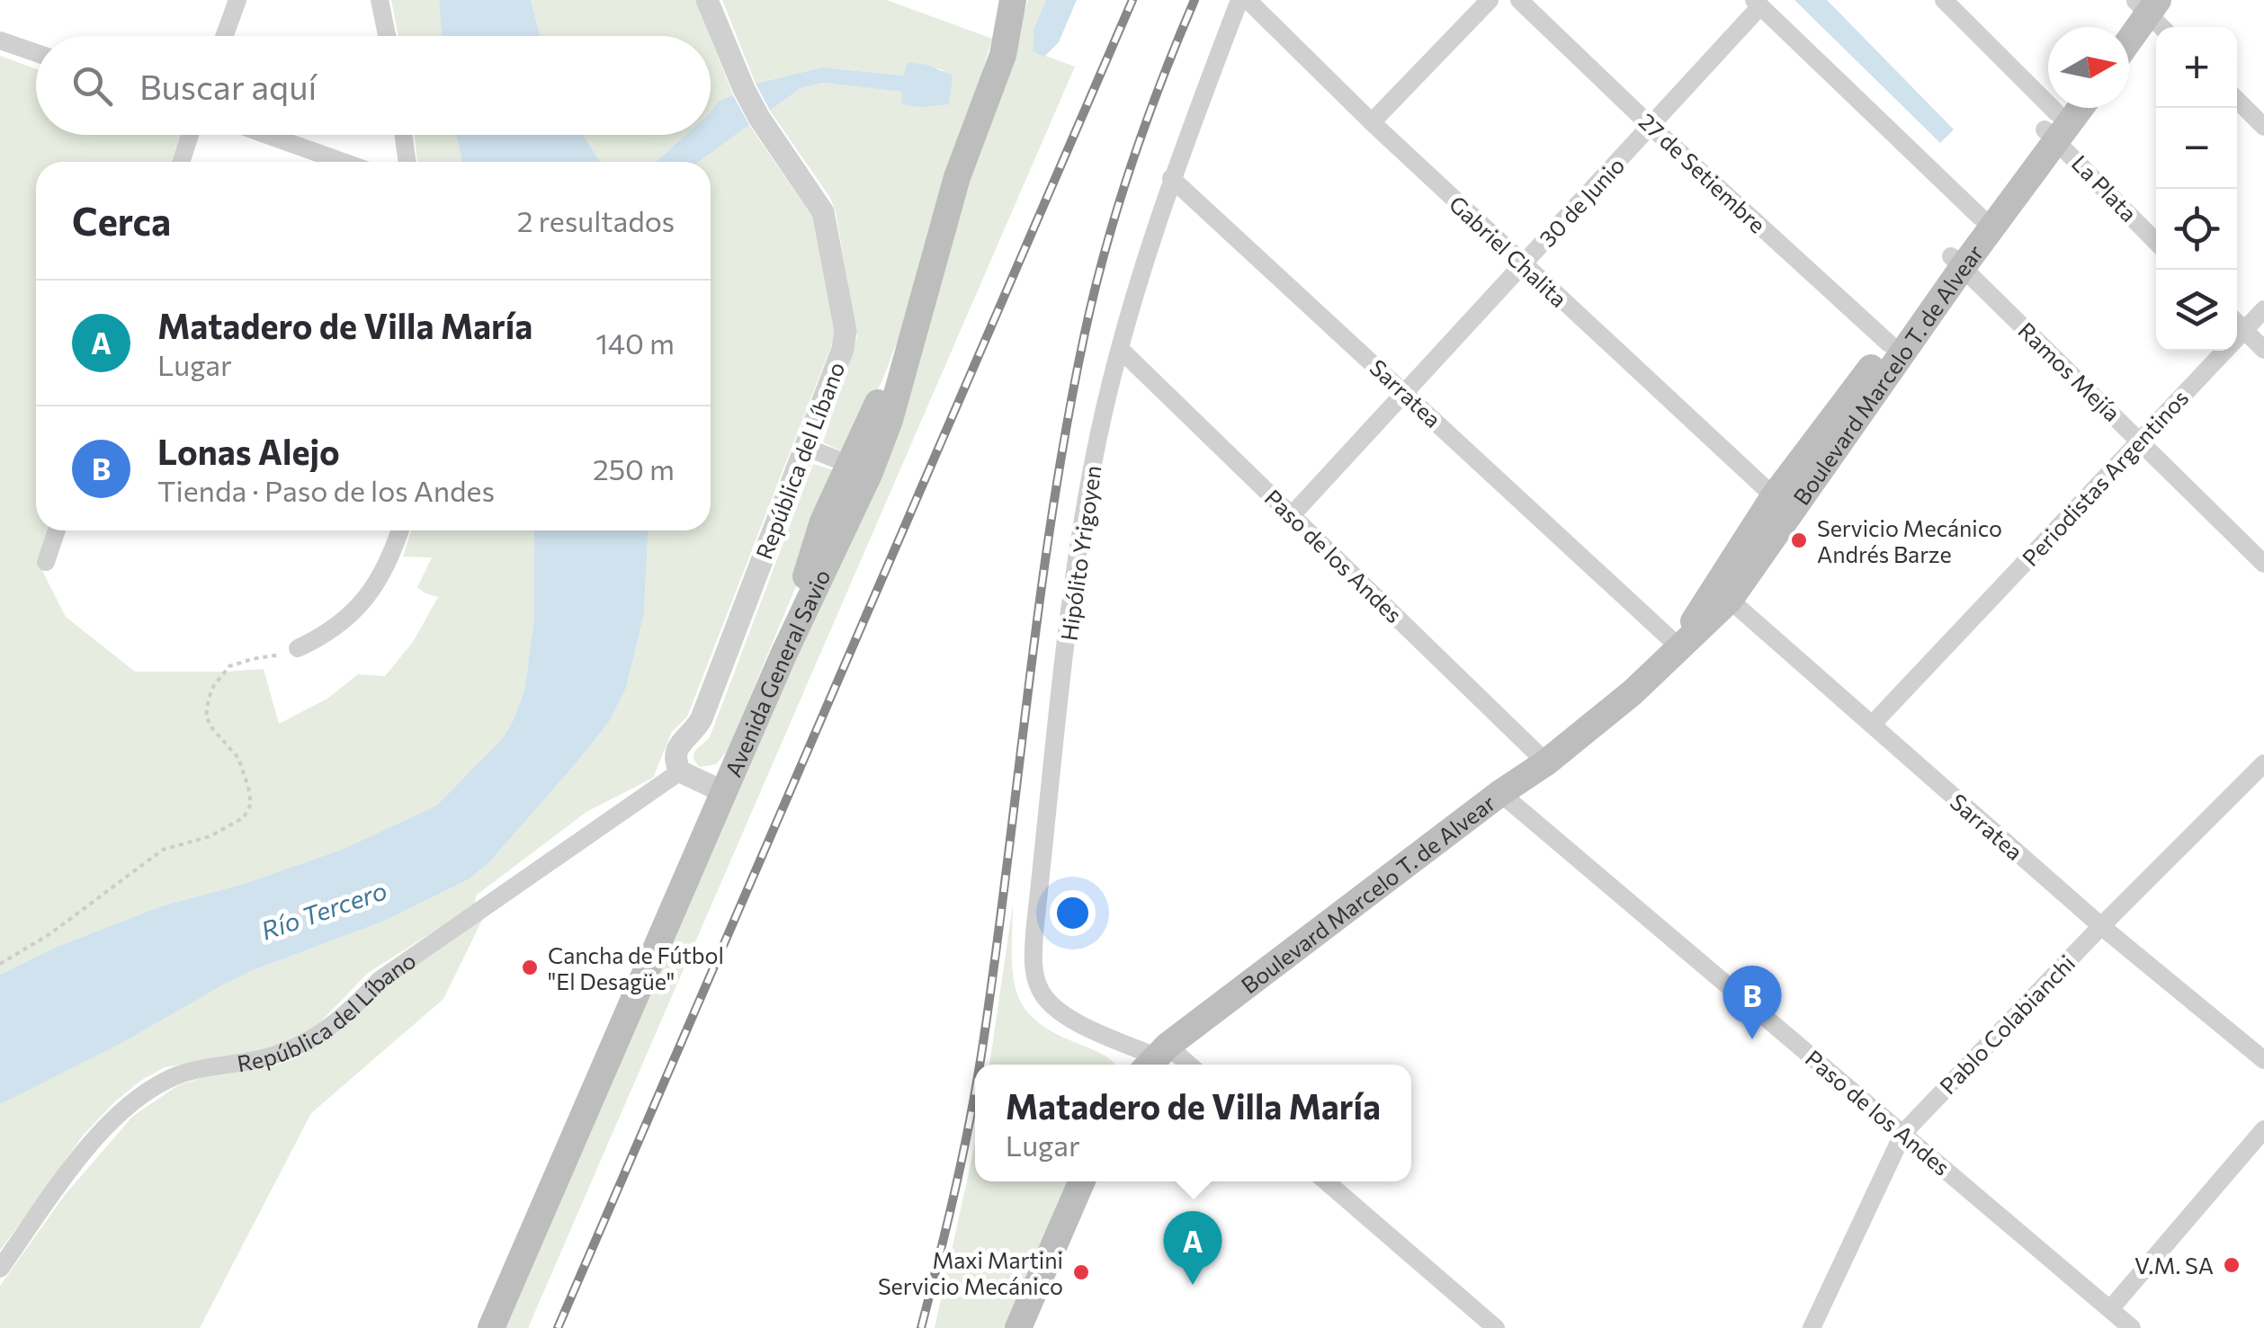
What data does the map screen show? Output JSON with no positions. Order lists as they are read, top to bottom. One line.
{"streets":{"main road":["Boulevard Marcelo T. de Alvear","Avenida General Savio"],"street":["27 de Setiembre","La Plata","30 de Junio","Gabriel Chalita","Ramos Mejía","Sarratea","República del Líbano","Periodistas Argentinos","Hipólito Yrigoyen","Paso de los Andes","Pablo Colabianchi"]},"crossings":[["27 de Setiembre","30 de Junio"],["27 de Setiembre","Boulevard Marcelo T. de Alvear"],["La Plata","Boulevard Marcelo T. de Alvear"],["30 de Junio","Gabriel Chalita"],["30 de Junio","Sarratea"],["30 de Junio","Paso de los Andes"],["Gabriel Chalita","Boulevard Marcelo T. de Alvear"],["Ramos Mejía","Boulevard Marcelo T. de Alvear"],["Ramos Mejía","Periodistas Argentinos"],["Boulevard Marcelo T. de Alvear","Sarratea"],["Boulevard Marcelo T. de Alvear","Hipólito Yrigoyen"],["Boulevard Marcelo T. de Alvear","Paso de los Andes"],["Sarratea","Periodistas Argentinos"],["Sarratea","Hipólito Yrigoyen"],["Sarratea","Pablo Colabianchi"],["Hipólito Yrigoyen","Paso de los Andes"],["Paso de los Andes","Pablo Colabianchi"]],"water":["Río Tercero"],"places":["Servicio Mecánico Andrés Barze","Cancha de Fútbol \"El Desagüe\"","V.M. SA","Maxi Martini Servicio Mecánico"],"north":"right","page":{"map_buttons":["+","−"],"search":"Buscar aquí","heading":["Cerca","2 resultados"],"list":[{"mark":"A","name":"Matadero de Villa María","note":"Lugar","value":"140 m"},{"mark":"B","name":"Lonas Alejo","note":"Tienda · Paso de los Andes","value":"250 m"}],"pins":["B","A"],"popup":["Matadero de Villa María","Lugar"]}}
